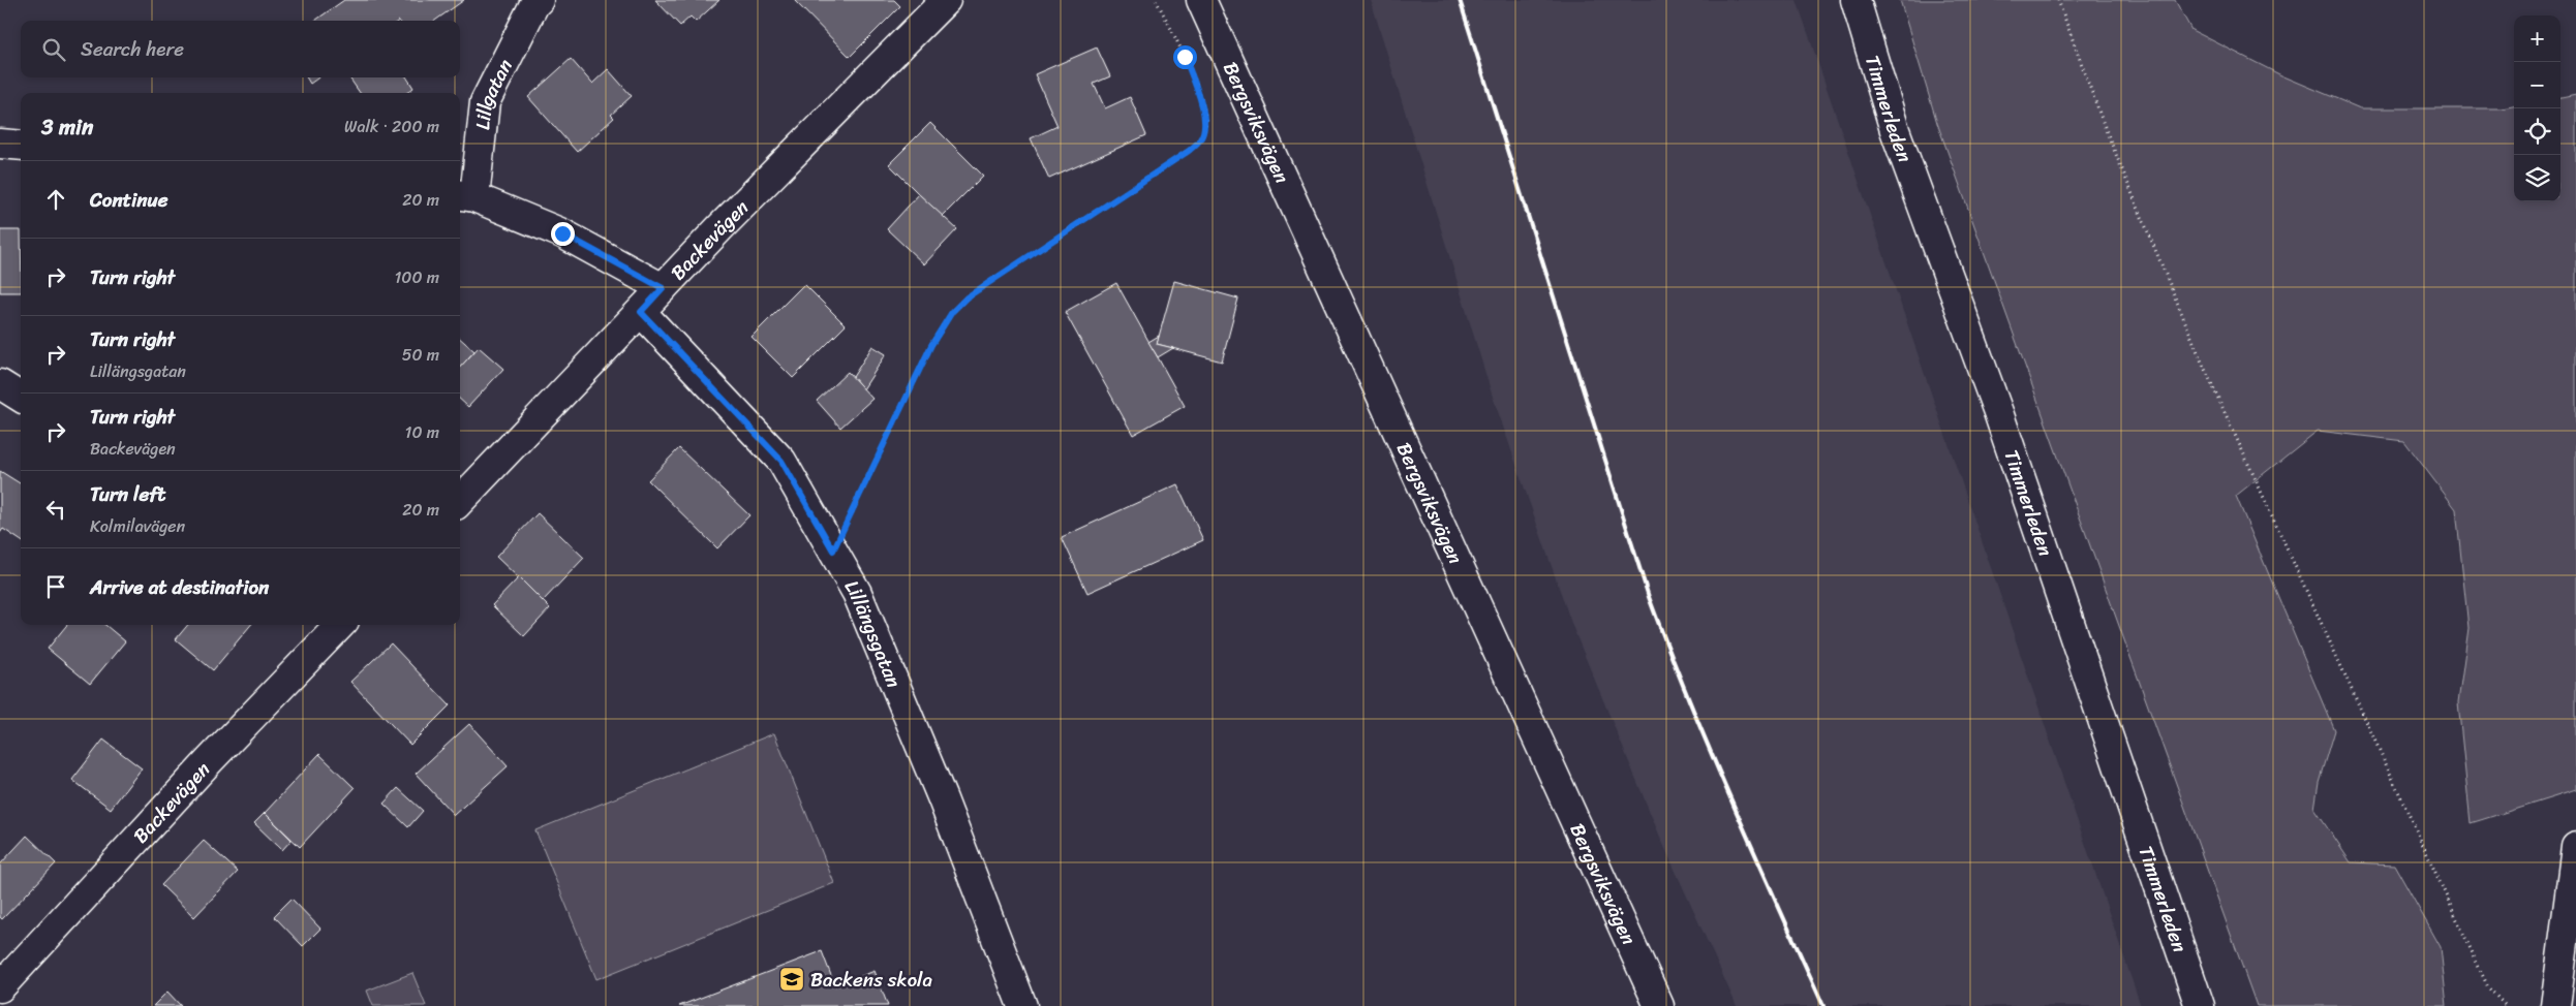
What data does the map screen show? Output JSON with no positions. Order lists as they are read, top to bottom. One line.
{"streets":{"street":["Lillgatan","Timmerleden","Bergsviksvägen","Backevägen","Lillängsgatan"]},"crossings":[["Backevägen","Lillängsgatan"]],"places":{"school or university":["Backens skola"]},"page":{"map_buttons":["+","−"],"search":"Search here","heading":["3 min","Walk · 200 m"],"list":[["Continue","20 m"],["Turn right","100 m"],["Turn right","Lillängsgatan","50 m"],["Turn right","Backevägen","10 m"],["Turn left","Kolmilavägen","20 m"],"Arrive at destination"]}}
